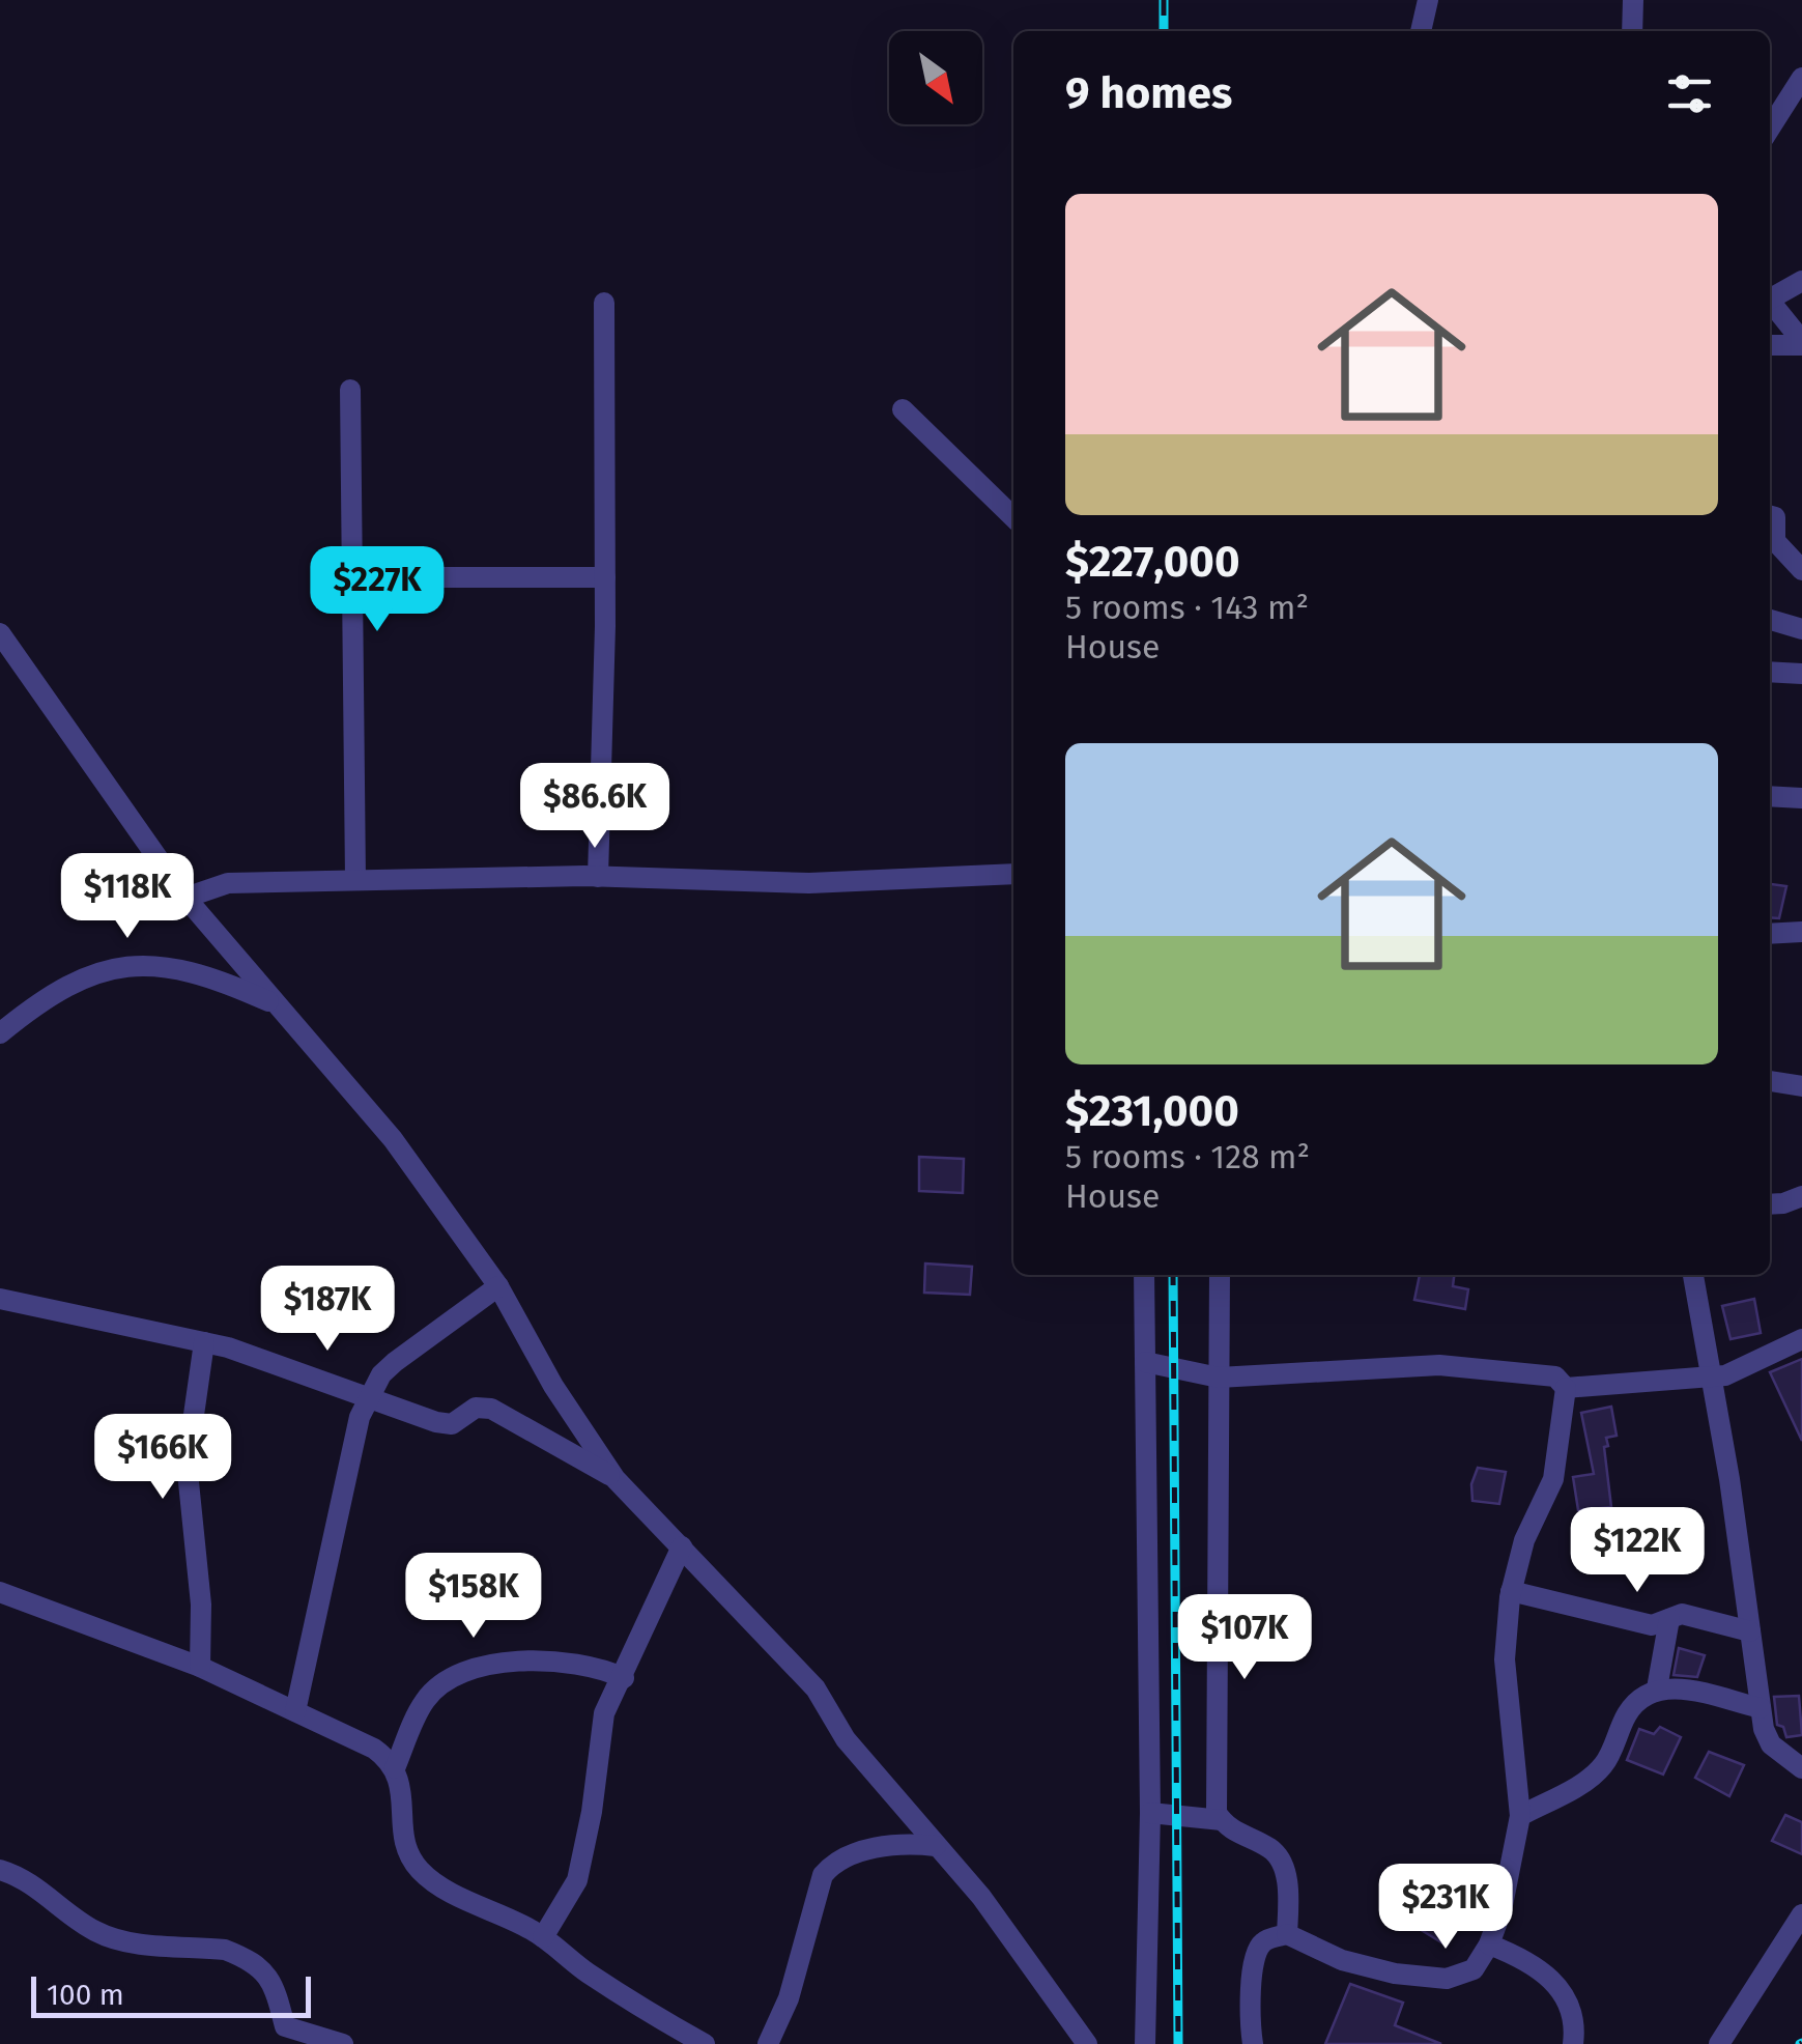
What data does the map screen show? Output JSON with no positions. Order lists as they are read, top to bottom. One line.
{"scale_bar":"100 m","north":"bottom right","page":{"heading":"9 homes","list":[{"name":"$227,000","note":"5 rooms · 143 m² · House"},{"name":"$231,000","note":"5 rooms · 128 m² · House"}],"price":["$227K","$86.6K","$118K","$187K","$166K","$122K","$158K","$107K","$231K"],"scale":"100 m"}}
